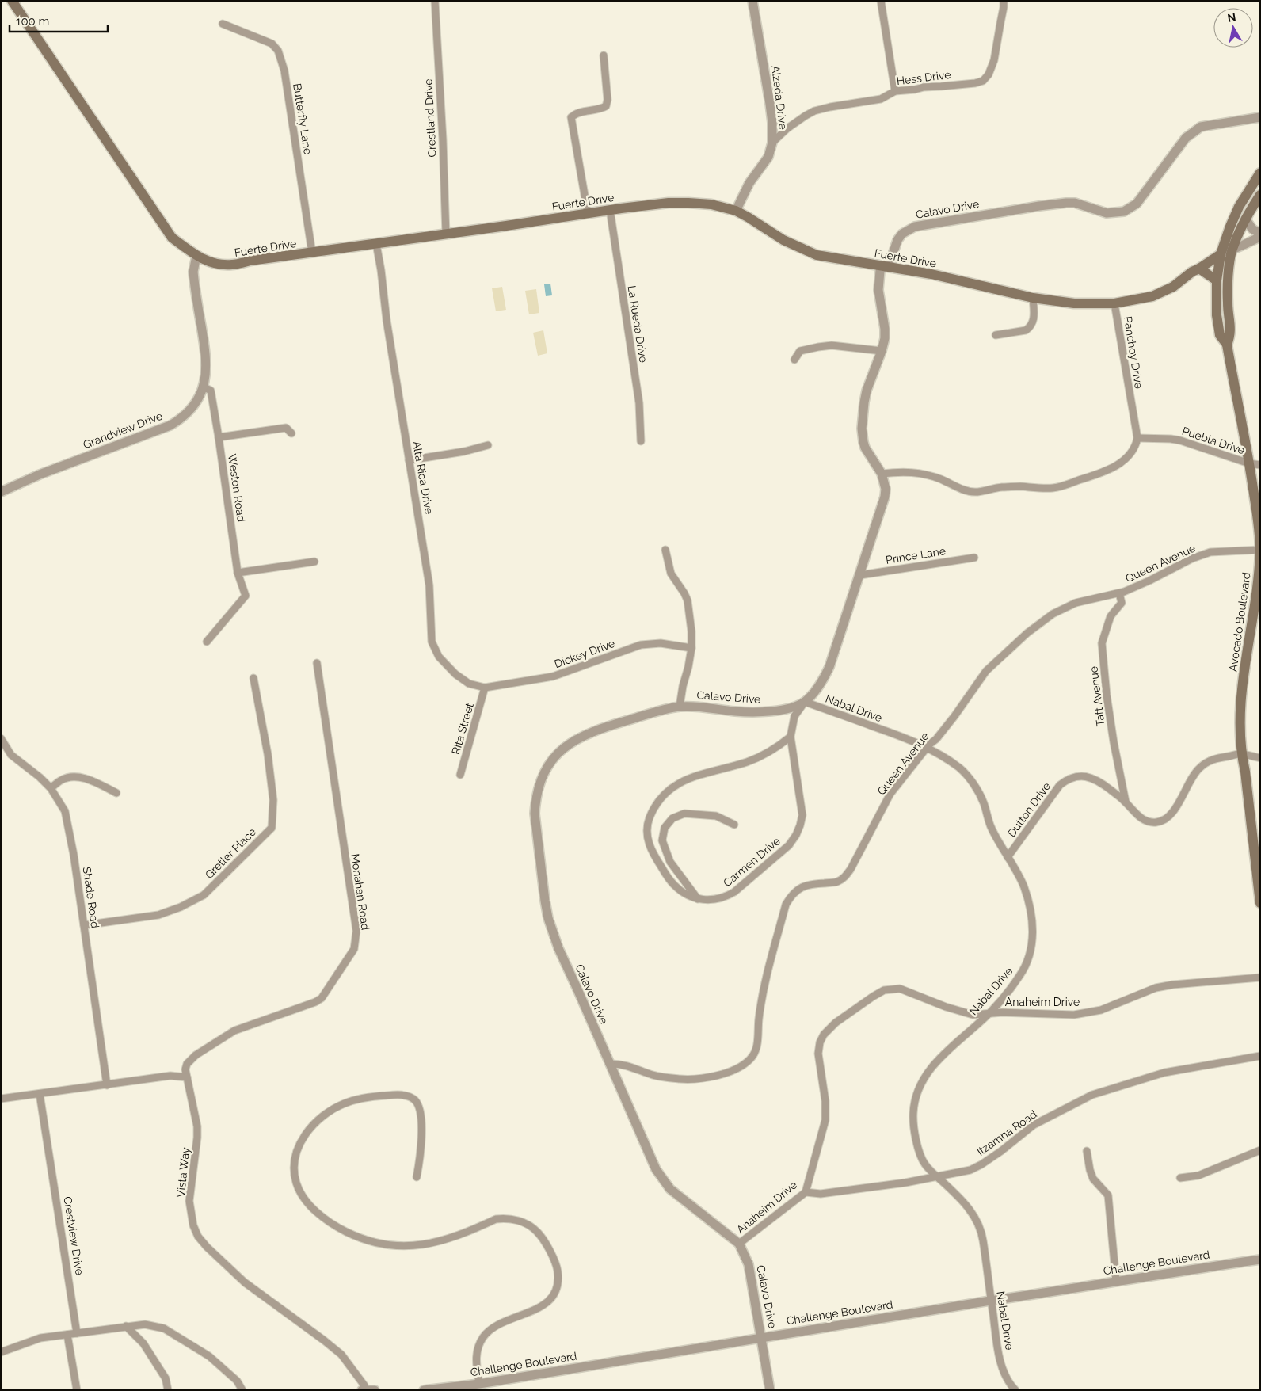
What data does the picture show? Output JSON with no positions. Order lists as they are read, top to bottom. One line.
{"streets":{"main road":["Fuerte Drive","Avocado Boulevard"],"street":["Hess Drive","Alzeda Drive","Crestland Drive","Butterfly Lane","Calavo Drive","La Rueda Drive","Panchoy Drive","Grandview Drive","Puebla Drive","Alta Rica Drive","Weston Road","Prince Lane","Queen Avenue","Dickey Drive","Taft Avenue","Nabal Drive","Rita Street","Dutton Drive","Gretler Place","Carmen Drive","Monahan Road","Shade Road","Anaheim Drive","Itzamna Road","Vista Way","Crestview Drive","Challenge Boulevard"]},"crossings":[["Hess Drive","Alzeda Drive"],["Alzeda Drive","Fuerte Drive"],["Crestland Drive","Fuerte Drive"],["Butterfly Lane","Fuerte Drive"],["Fuerte Drive","Calavo Drive"],["Fuerte Drive","La Rueda Drive"],["Fuerte Drive","Panchoy Drive"],["Fuerte Drive","Grandview Drive"],["Fuerte Drive","Alta Rica Drive"],["Fuerte Drive","Avocado Boulevard"],["Calavo Drive","Prince Lane"],["Calavo Drive","Queen Avenue"],["Calavo Drive","Nabal Drive"],["Calavo Drive","Carmen Drive"],["Calavo Drive","Anaheim Drive"],["Calavo Drive","Challenge Boulevard"],["Panchoy Drive","Puebla Drive"],["Grandview Drive","Weston Road"],["Puebla Drive","Avocado Boulevard"],["Alta Rica Drive","Dickey Drive"],["Alta Rica Drive","Rita Street"],["Queen Avenue","Avocado Boulevard"],["Queen Avenue","Taft Avenue"],["Queen Avenue","Nabal Drive"],["Avocado Boulevard","Dutton Drive"],["Dickey Drive","Rita Street"],["Taft Avenue","Dutton Drive"],["Nabal Drive","Dutton Drive"],["Nabal Drive","Carmen Drive"],["Nabal Drive","Anaheim Drive"],["Nabal Drive","Itzamna Road"],["Nabal Drive","Challenge Boulevard"],["Gretler Place","Shade Road"],["Monahan Road","Vista Way"],["Anaheim Drive","Itzamna Road"]],"scale_bar":"100 m","north":"top"}
